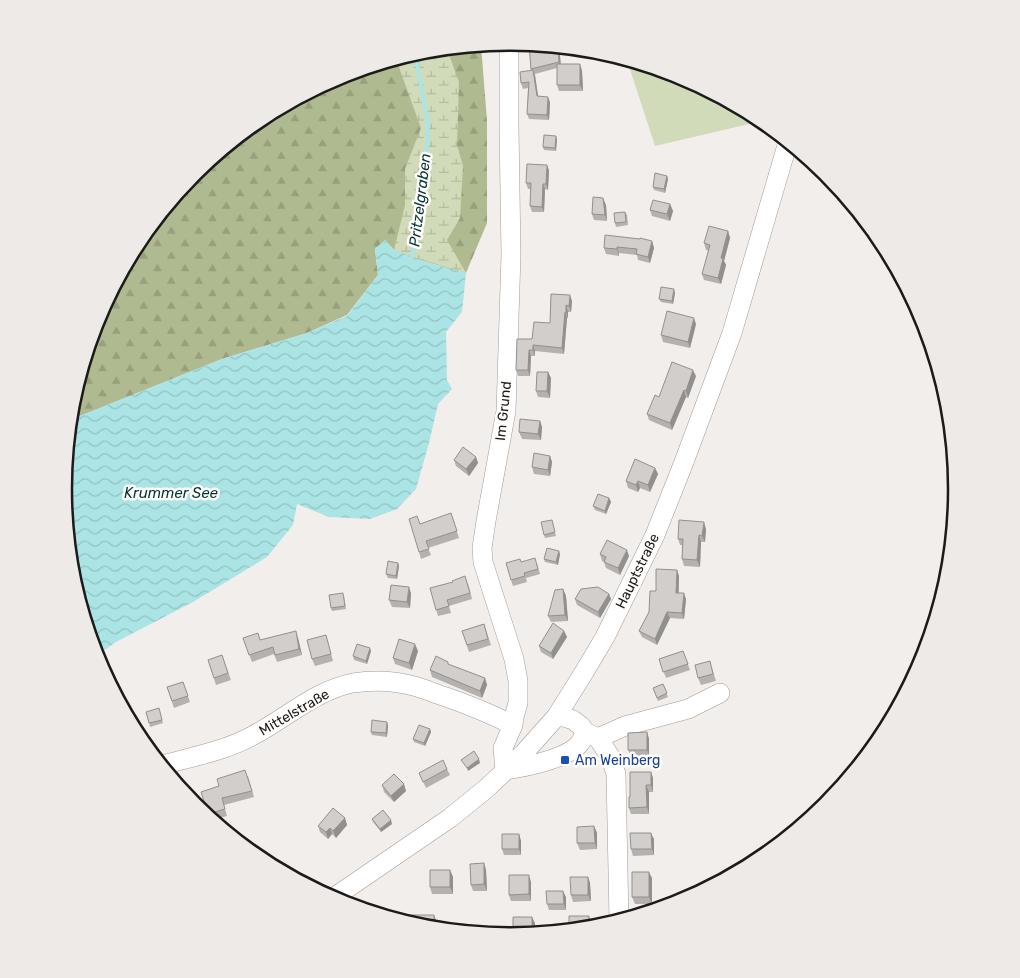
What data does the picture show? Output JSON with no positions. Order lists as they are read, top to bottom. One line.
{"streets":{"street":["Im Grund","Hauptstraße","Mittelstraße"]},"crossings":[["Im Grund","Hauptstraße"],["Im Grund","Mittelstraße"]],"water":["Pritzelgraben","Krummer See"],"places":{"transit":["Am Weinberg"]}}
